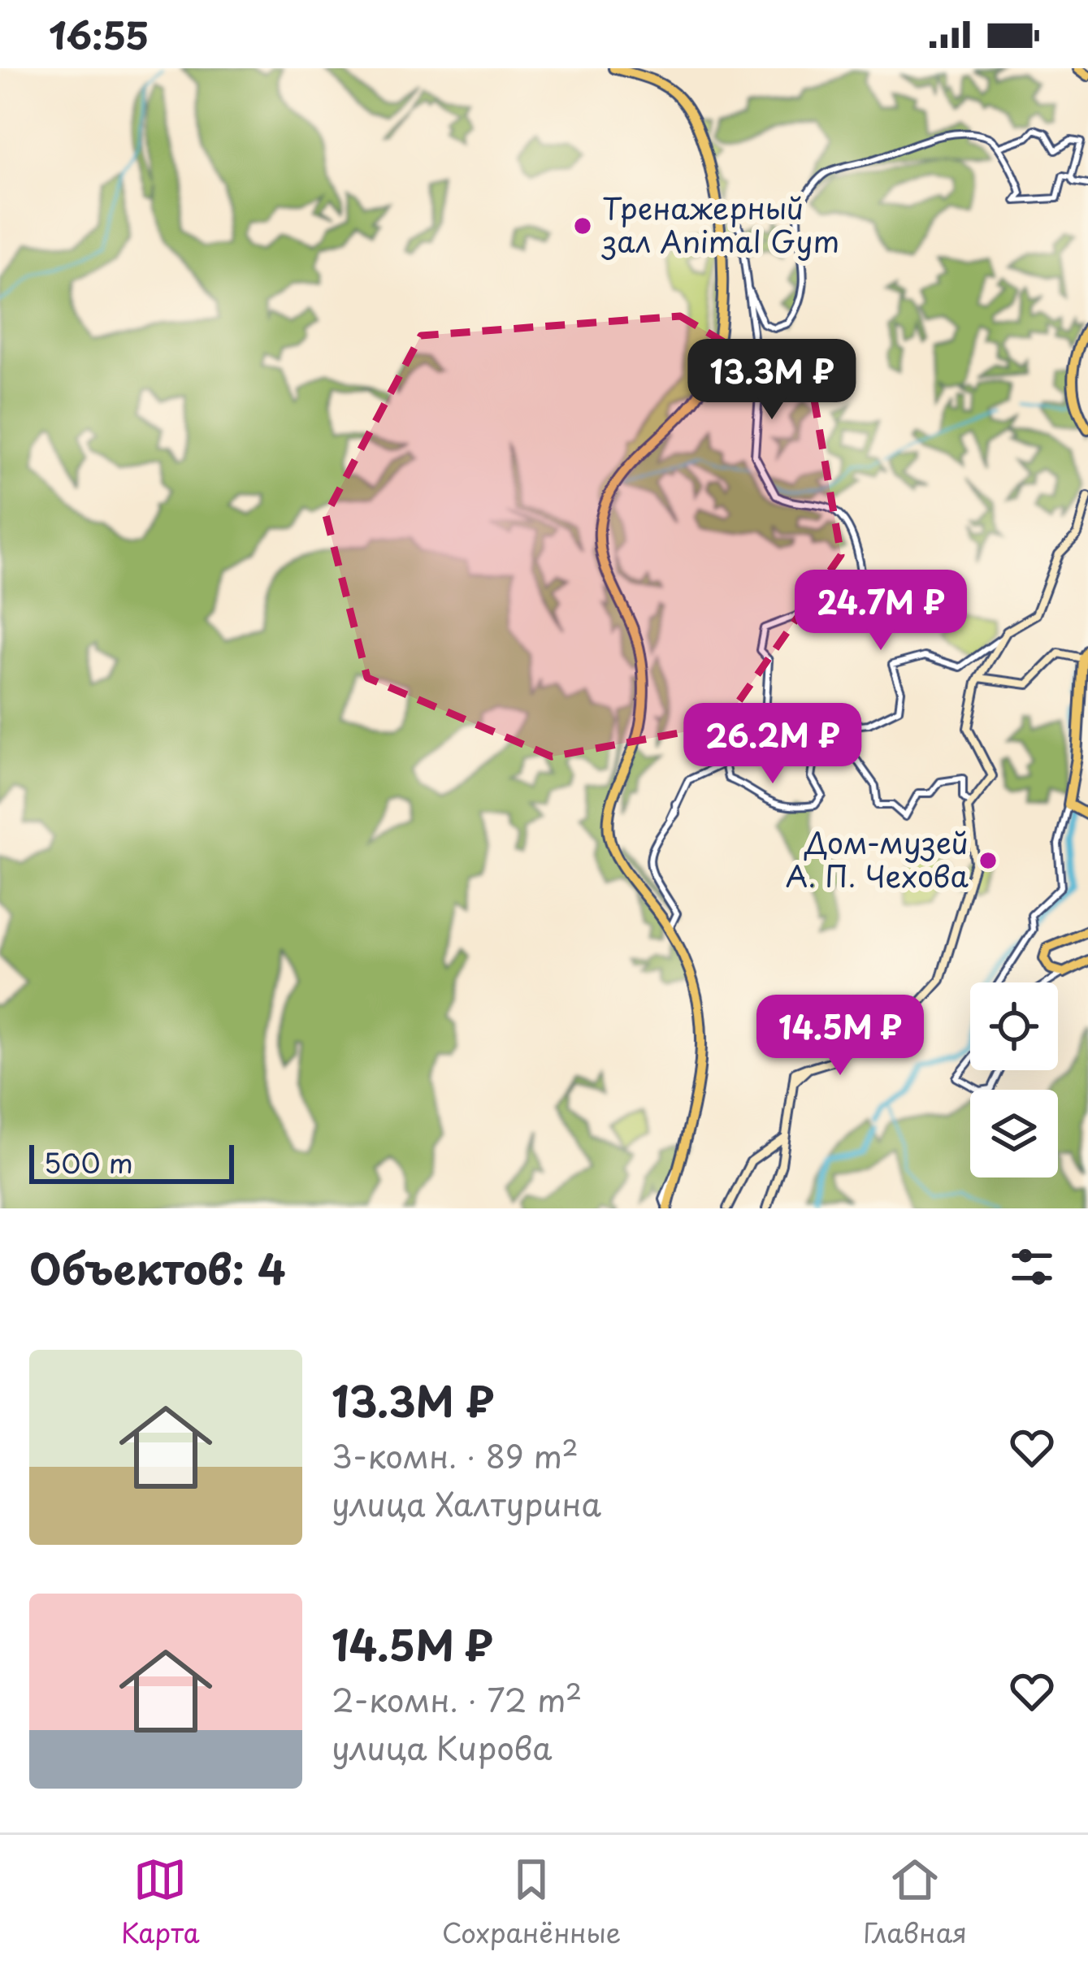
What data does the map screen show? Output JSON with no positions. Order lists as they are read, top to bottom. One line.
{"places":["Тренажерный зал Animal Gym","Дом-музей А. П. Чехова"],"scale_bar":"500 m","page":{"status":"16:55","price":["13.3M ₽","24.7M ₽","26.2M ₽","14.5M ₽"],"scale":"500 m","heading":"Объектов: 4","list":[{"name":"13.3M ₽","note":"3-комн. · 89 m² · улица Халтурина"},{"name":"14.5M ₽","note":"2-комн. · 72 m² · улица Кирова"}],"tabs":["Карта","Сохранённые","Главная"]}}
